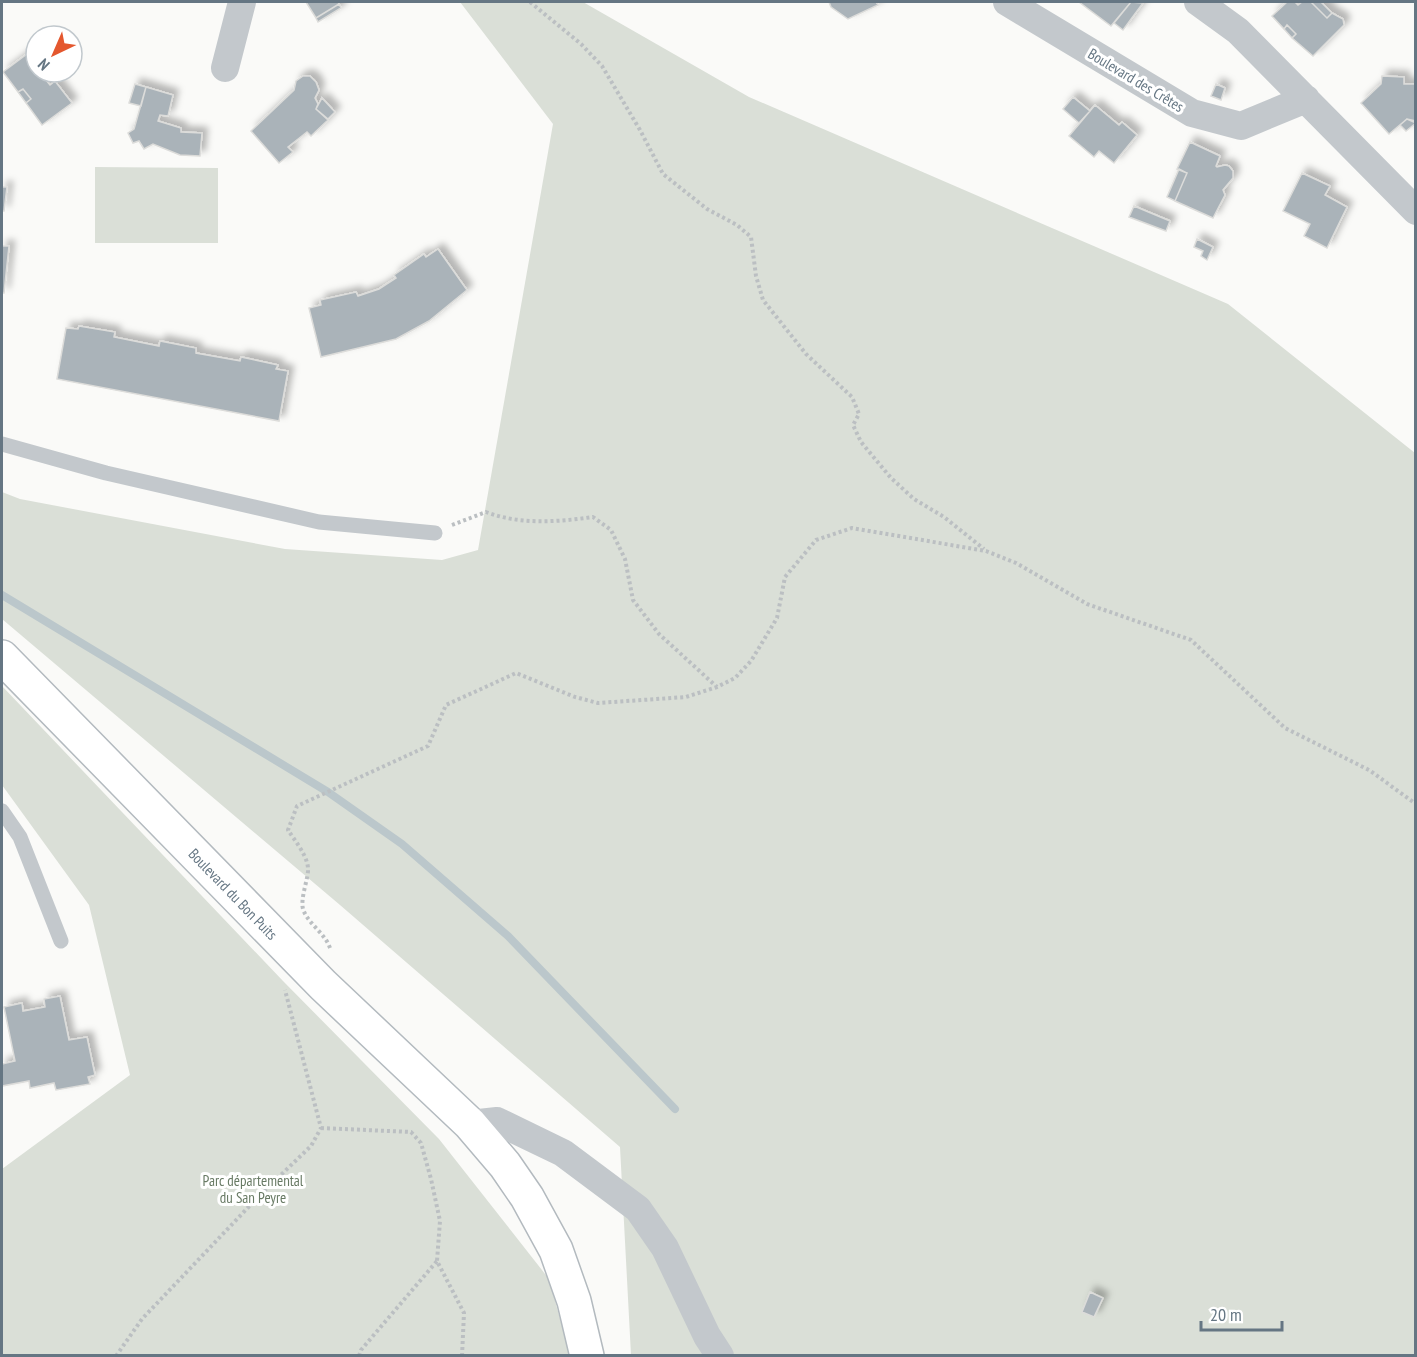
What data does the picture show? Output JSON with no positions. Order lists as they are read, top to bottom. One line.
{"streets":{"main road":["Boulevard du Bon Puits"],"street":["Boulevard des Crêtes"]},"parks":["Parc départemental du San Peyre"],"scale_bar":"20 m","north":"bottom left"}
